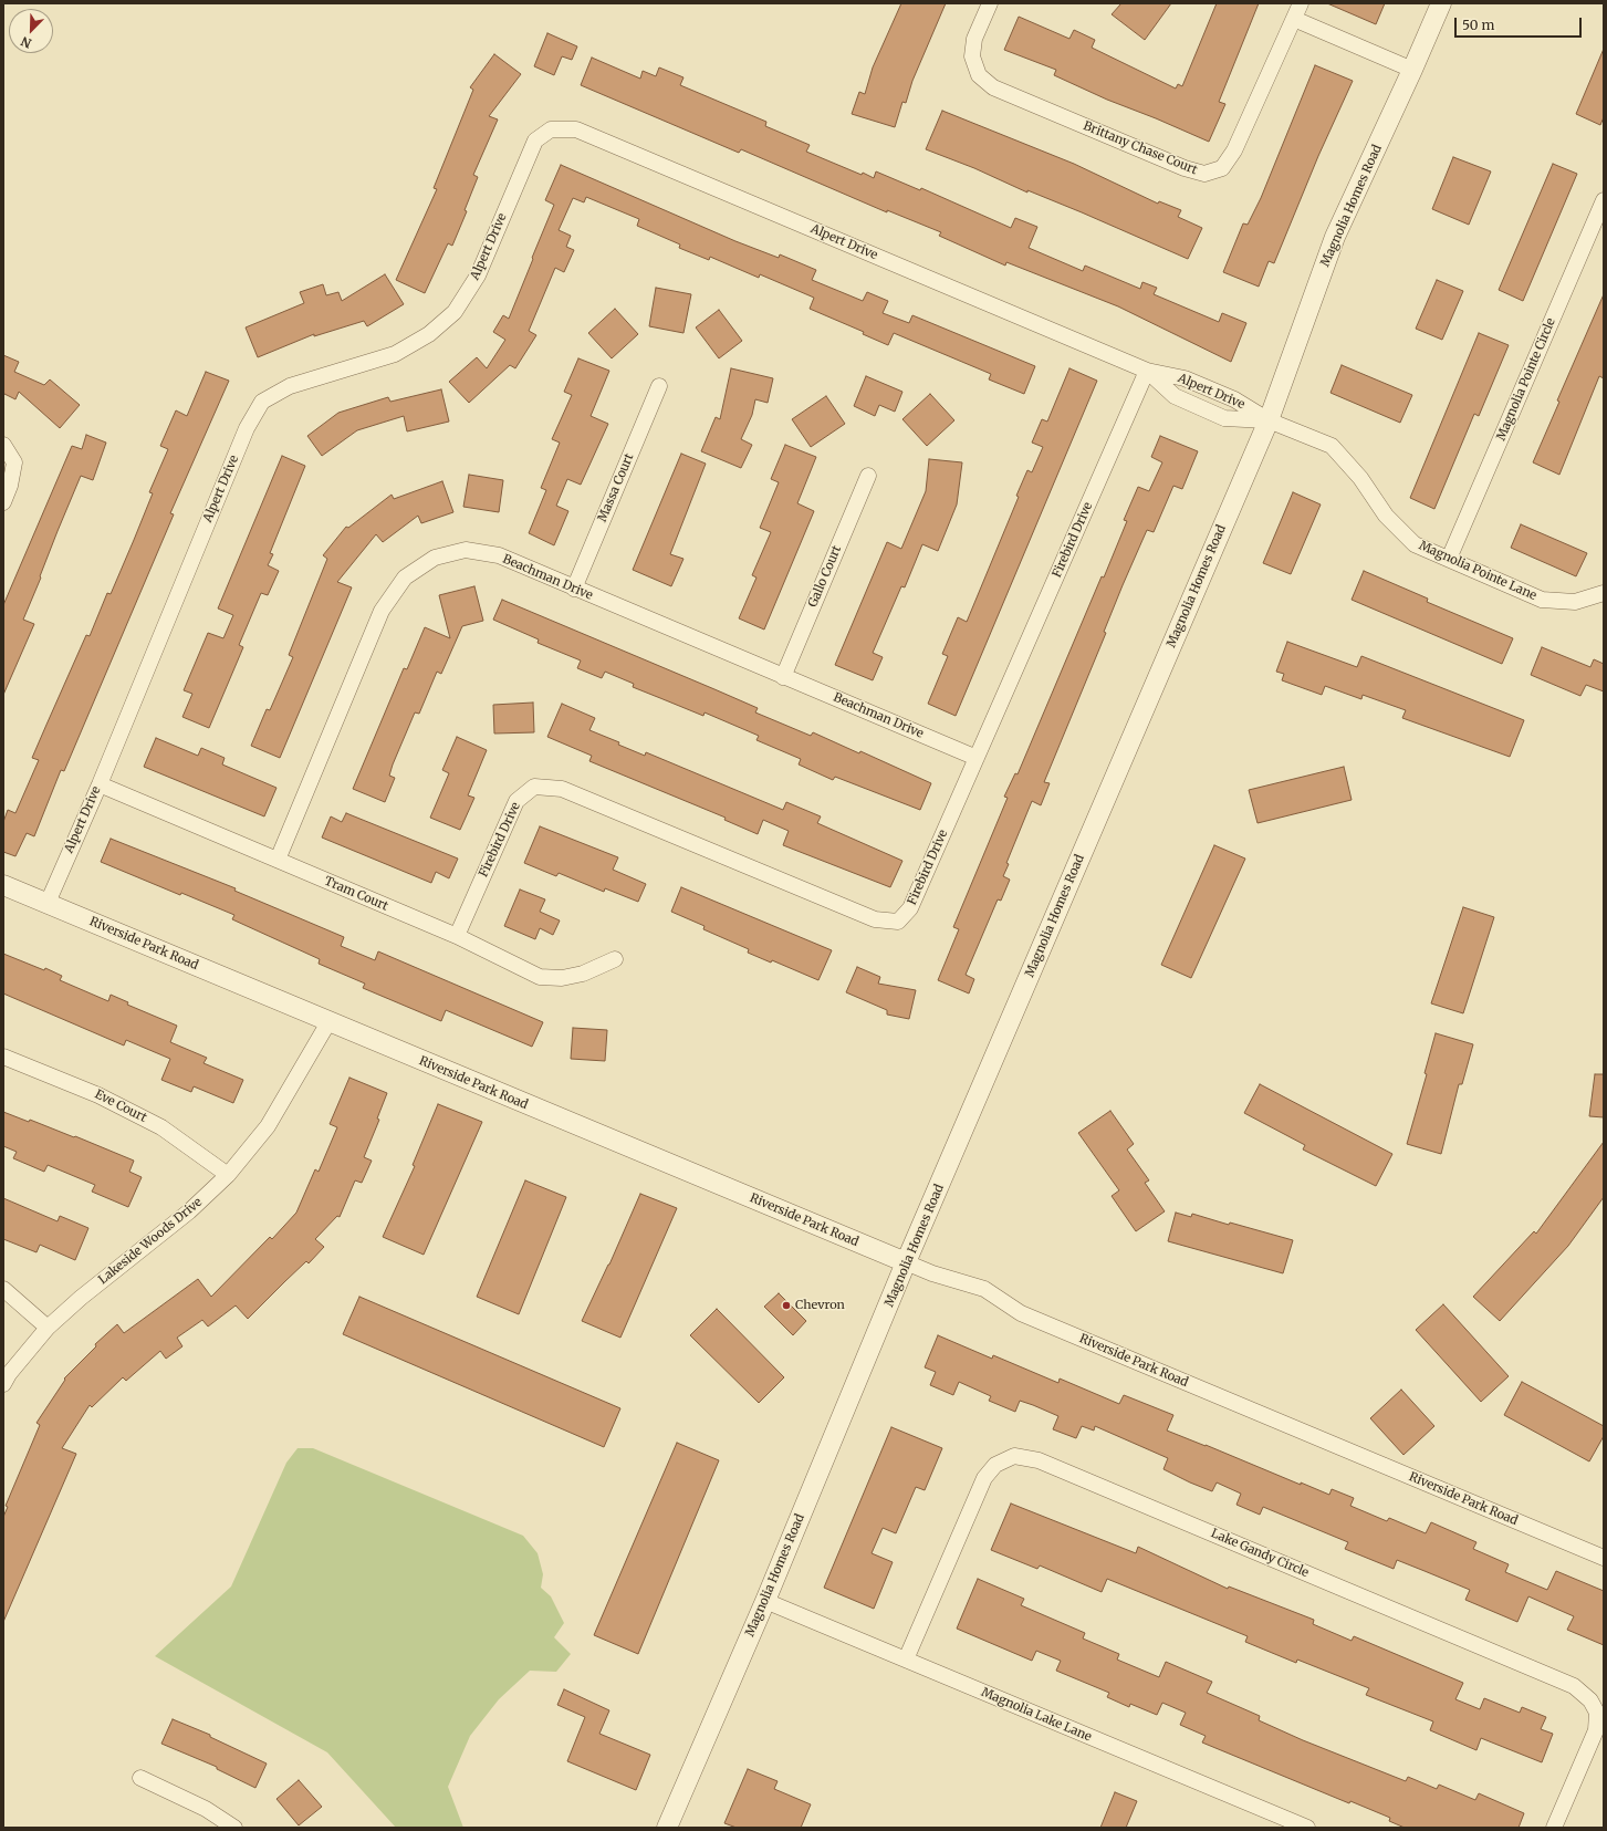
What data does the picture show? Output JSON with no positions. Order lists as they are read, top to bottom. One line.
{"streets":{"street":["Brittany Chase Court","Magnolia Homes Road","Alpert Drive","Magnolia Pointe Circle","Massa Court","Firebird Drive","Magnolia Pointe Lane","Gallo Court","Beachman Drive","Tram Court","Riverside Park Road","Eve Court","Lakeside Woods Drive","Lake Gandy Circle","Magnolia Lake Lane"]},"crossings":[["Magnolia Homes Road","Alpert Drive"],["Magnolia Homes Road","Magnolia Pointe Lane"],["Magnolia Homes Road","Riverside Park Road"],["Magnolia Homes Road","Magnolia Lake Lane"],["Alpert Drive","Firebird Drive"],["Alpert Drive","Magnolia Pointe Lane"],["Alpert Drive","Tram Court"],["Alpert Drive","Riverside Park Road"],["Magnolia Pointe Circle","Magnolia Pointe Lane"],["Massa Court","Beachman Drive"],["Firebird Drive","Beachman Drive"],["Firebird Drive","Tram Court"],["Gallo Court","Beachman Drive"],["Beachman Drive","Tram Court"],["Riverside Park Road","Lakeside Woods Drive"],["Eve Court","Lakeside Woods Drive"],["Lake Gandy Circle","Magnolia Lake Lane"]],"places":["Chevron"],"scale_bar":"50 m","north":"bottom left"}
